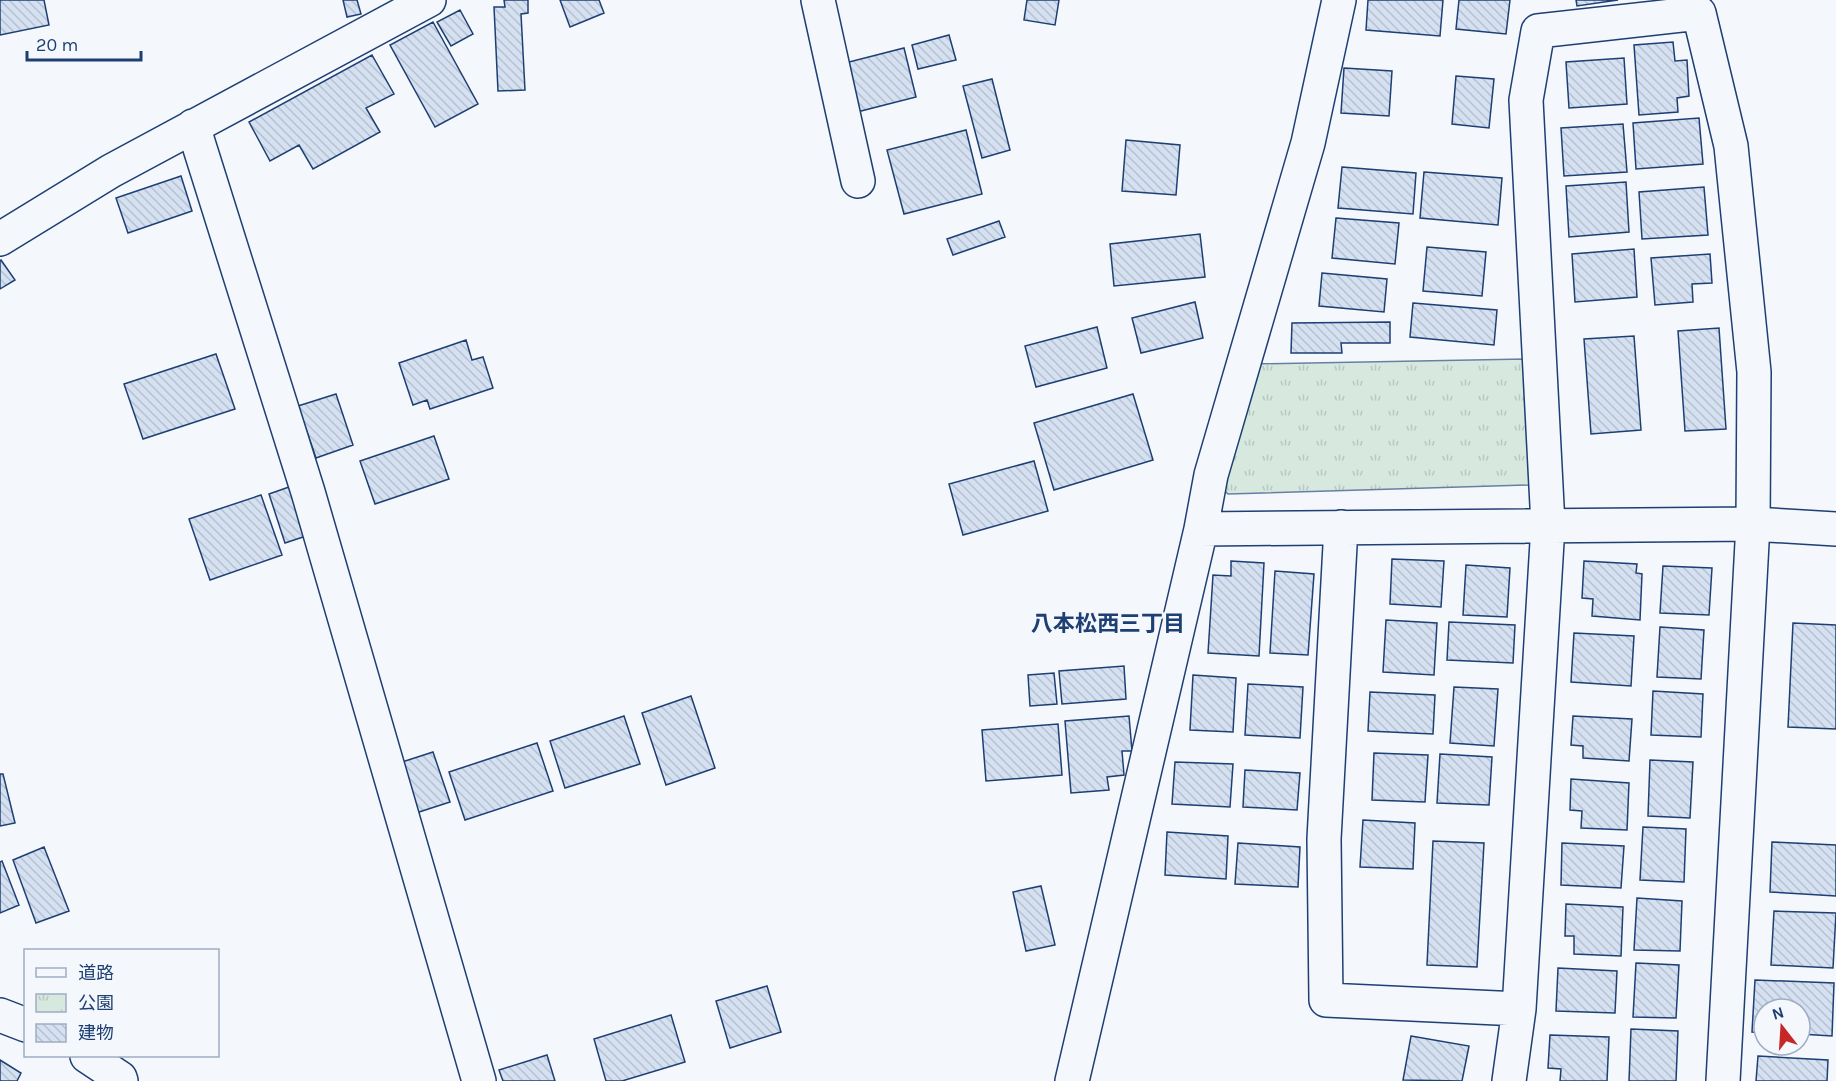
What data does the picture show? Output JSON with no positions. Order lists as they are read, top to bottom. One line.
{"districts":["八本松西三丁目"],"legend":["道路","公園","建物"],"scale_bar":"20 m","north":"top"}
